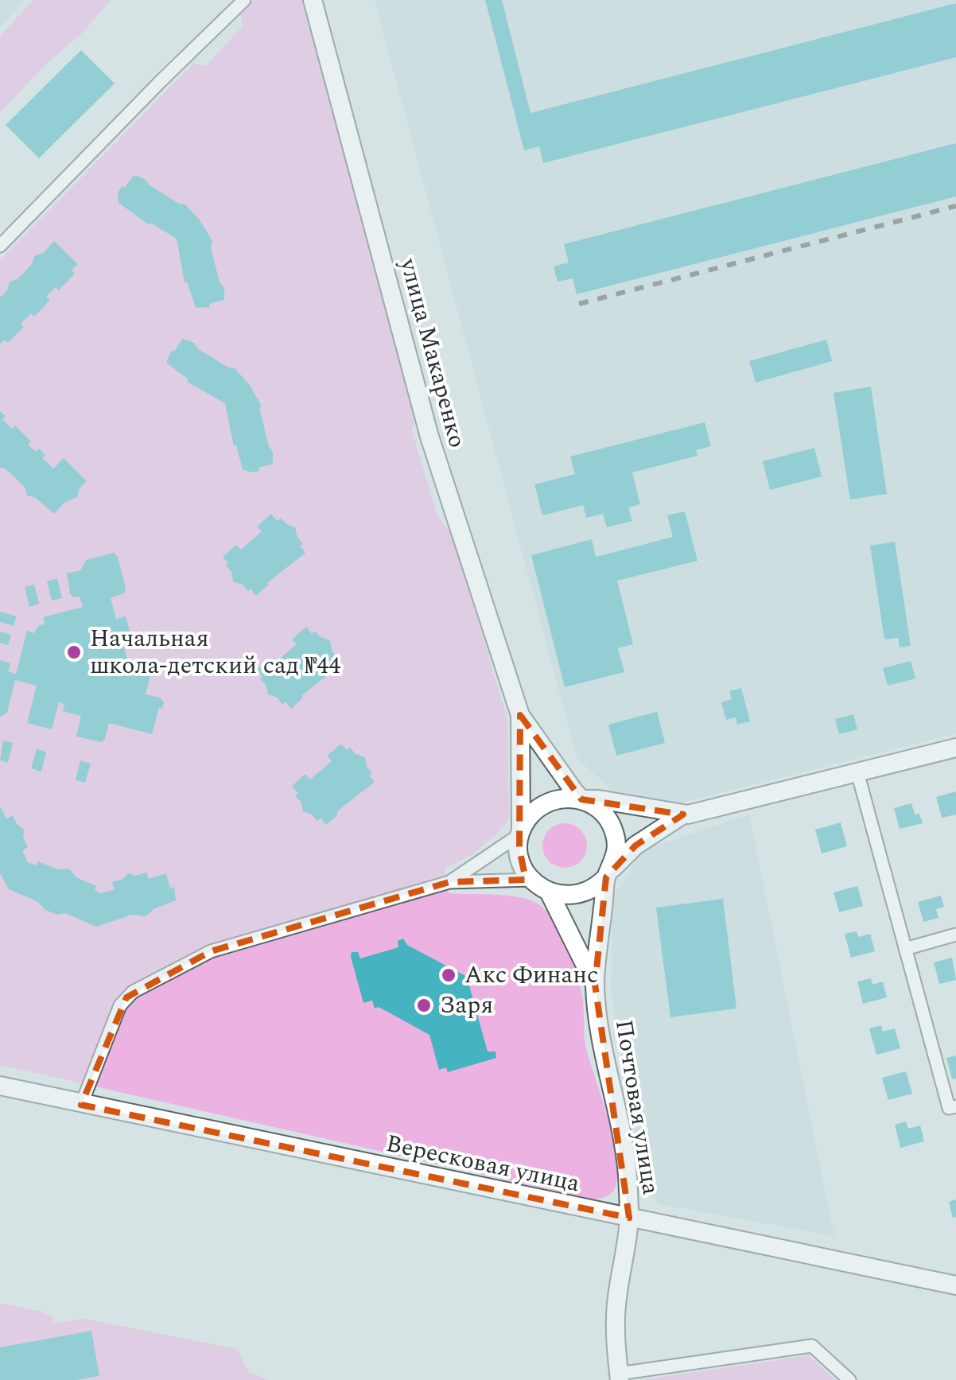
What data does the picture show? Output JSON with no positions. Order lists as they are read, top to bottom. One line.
{"streets":{"street":["улица Макаренко","Почтовая улица","Вересковая улица"]},"crossings":[["улица Макаренко","Почтовая улица"],["Почтовая улица","Вересковая улица"]],"places":["Начальная школа-детский сад №44","Акс Финанс","Заря"]}
